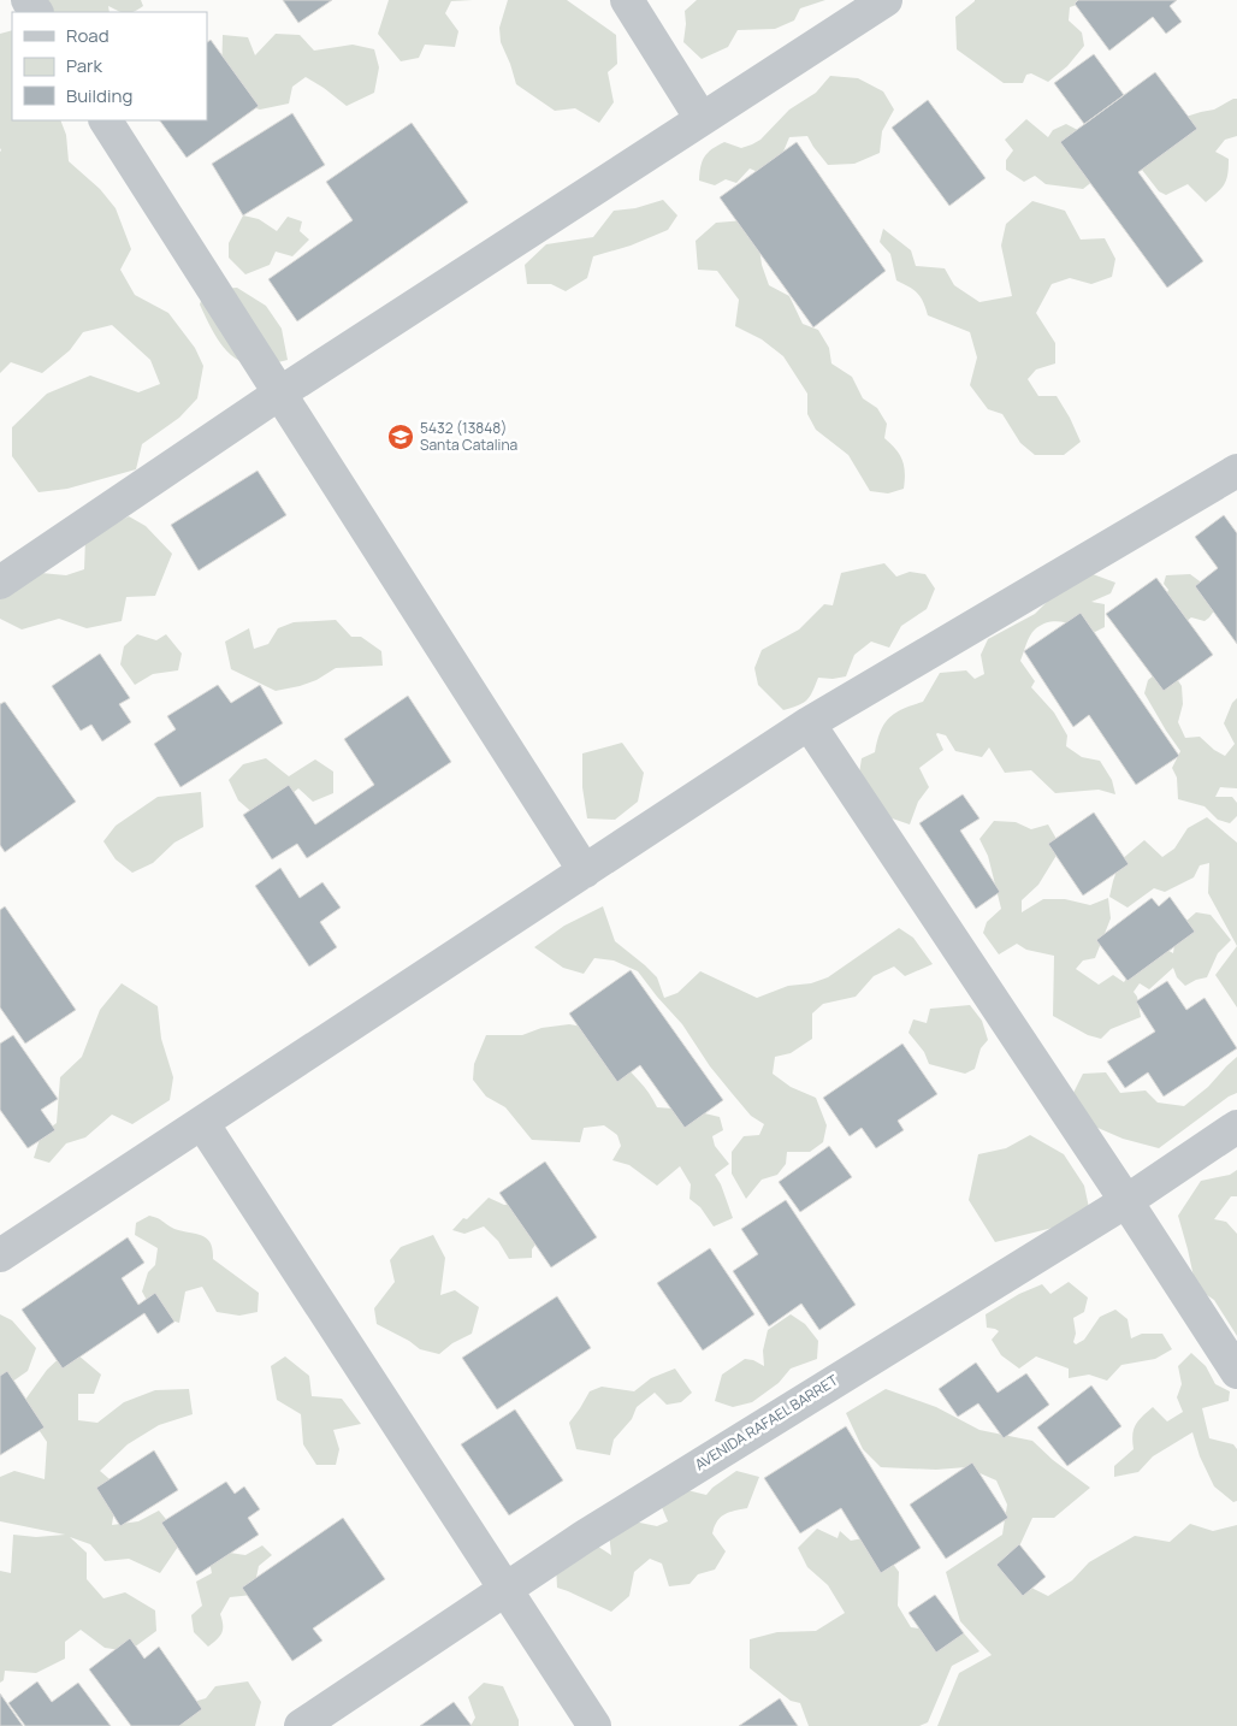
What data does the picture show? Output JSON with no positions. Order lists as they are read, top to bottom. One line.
{"streets":{"street":["AVENIDA RAFAEL BARRET"]},"places":{"school or university":["5432 (13848) Santa Catalina"]},"legend":["Road","Park","Building"]}
